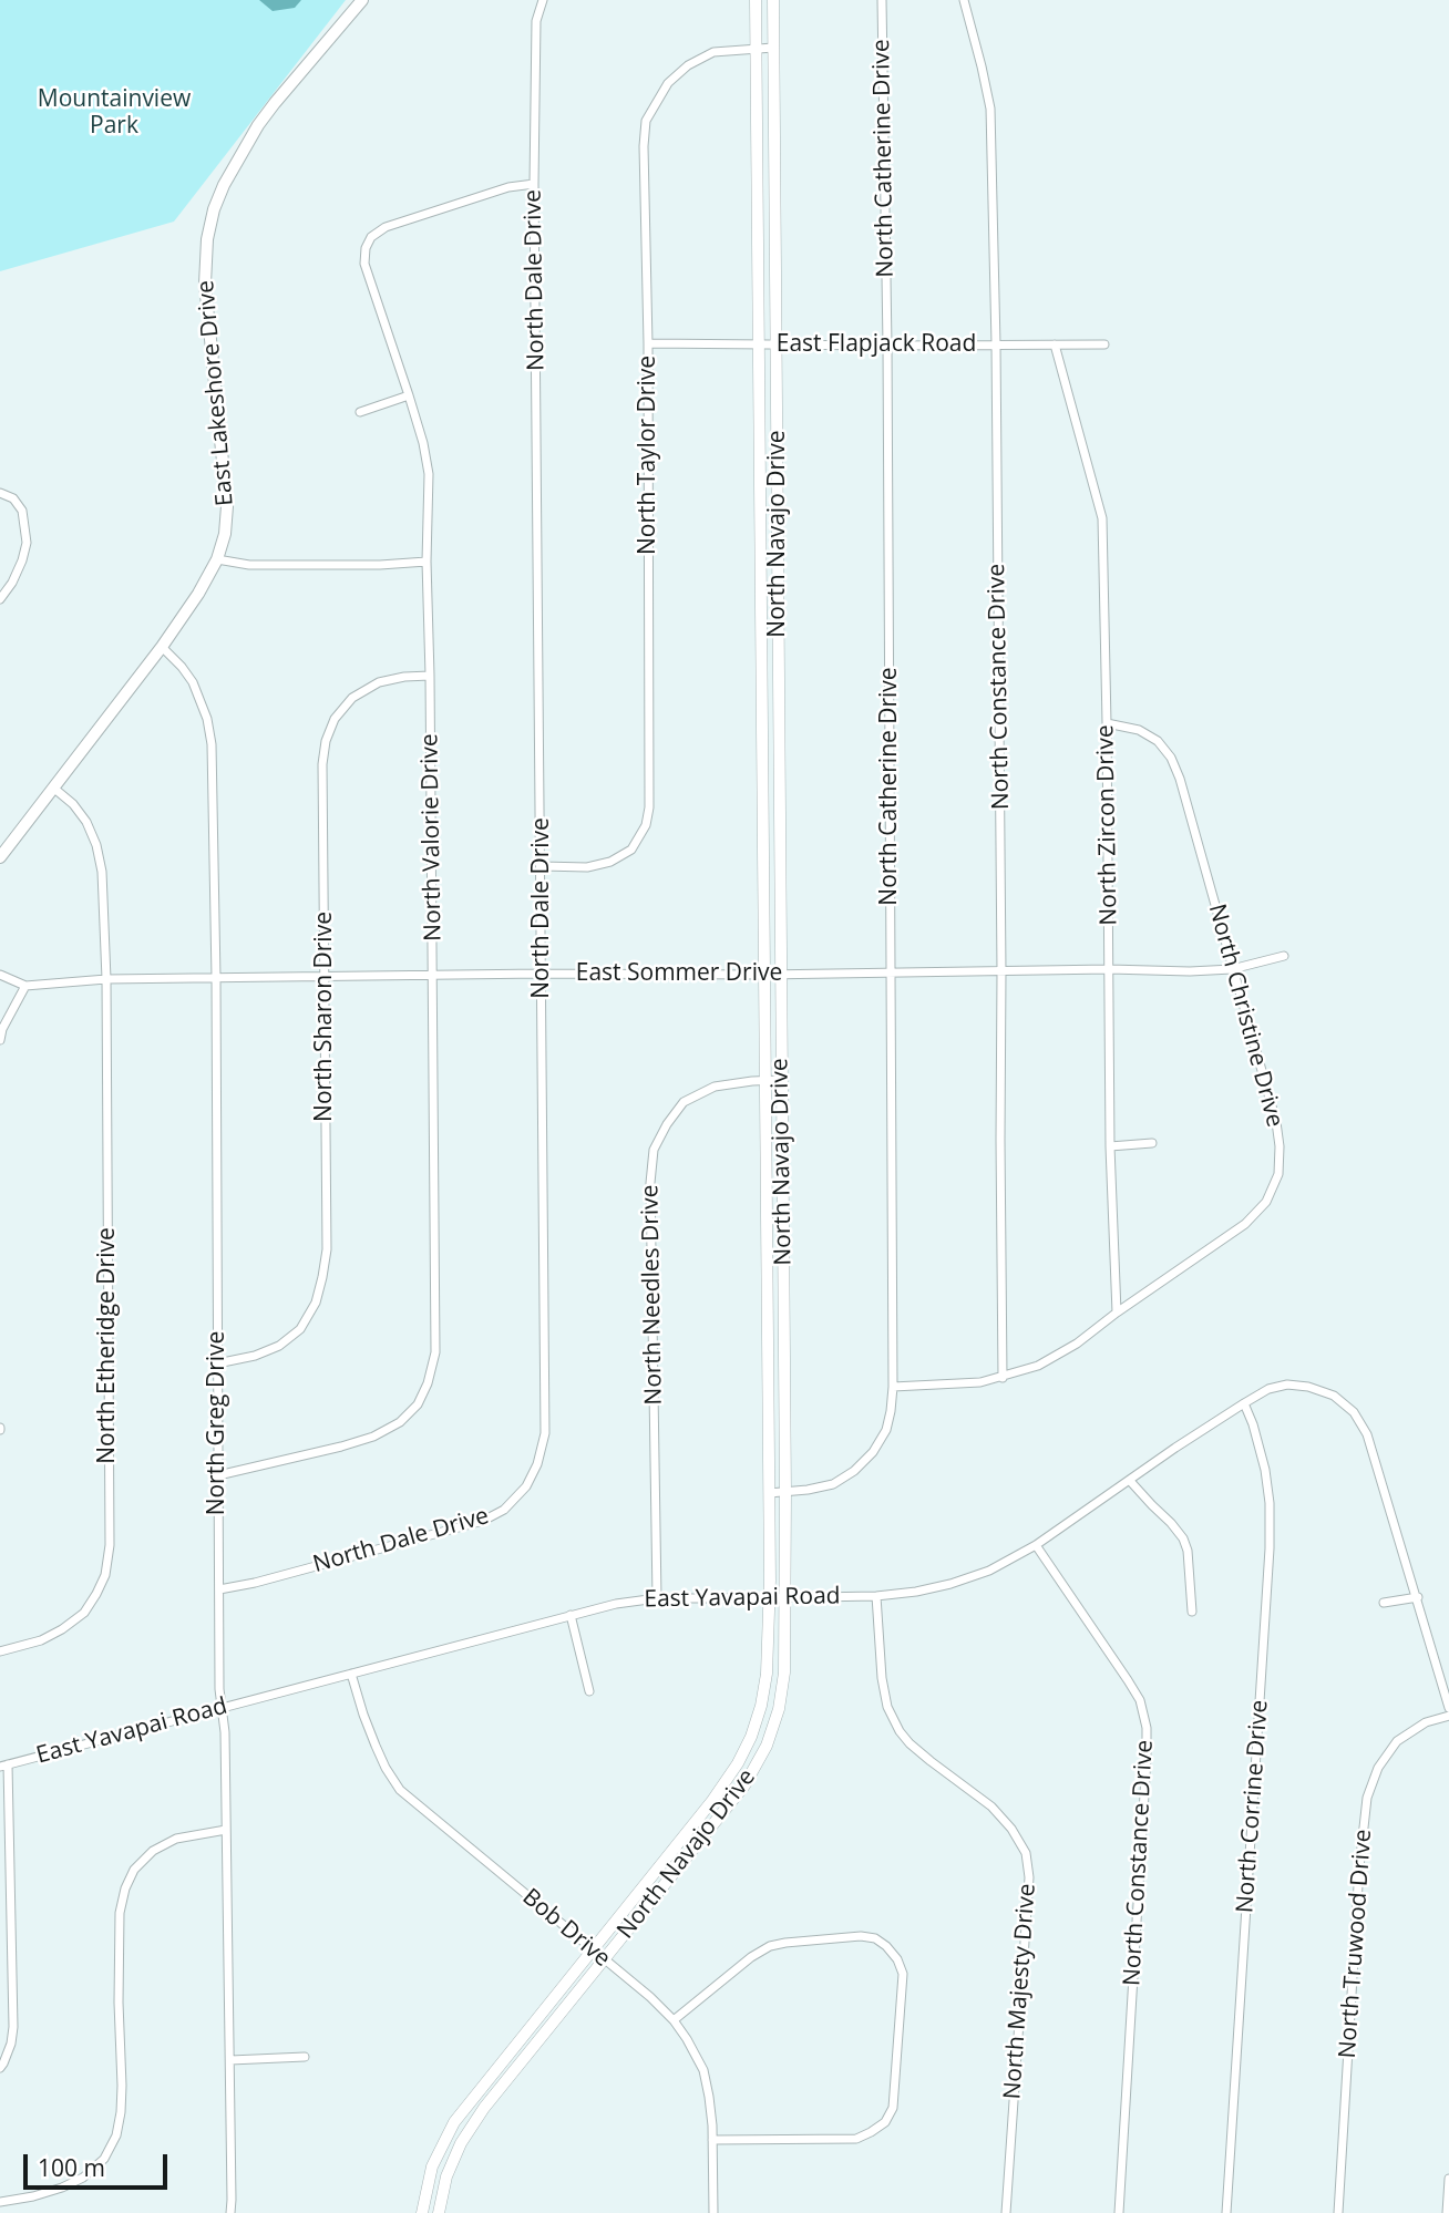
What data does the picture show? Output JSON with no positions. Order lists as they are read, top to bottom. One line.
{"streets":{"main road":["East Lakeshore Drive"],"street":["North Catherine Drive","North Dale Drive","East Flapjack Road","North Taylor Drive","North Navajo Drive","North Constance Drive","North Zircon Drive","North Valorie Drive","East Sommer Drive","North Christine Drive","North Sharon Drive","North Needles Drive","North Etheridge Drive","North Greg Drive","East Yavapai Road","North Corrine Drive","Bob Drive","North Truwood Drive","North Majesty Drive"]},"crossings":[["North Catherine Drive","East Flapjack Road"],["North Catherine Drive","North Navajo Drive"],["North Catherine Drive","East Sommer Drive"],["North Catherine Drive","North Christine Drive"],["North Dale Drive","North Taylor Drive"],["North Dale Drive","North Valorie Drive"],["North Dale Drive","East Sommer Drive"],["North Dale Drive","North Greg Drive"],["East Flapjack Road","North Taylor Drive"],["East Flapjack Road","North Navajo Drive"],["East Flapjack Road","North Constance Drive"],["East Flapjack Road","North Zircon Drive"],["East Lakeshore Drive","North Etheridge Drive"],["East Lakeshore Drive","North Greg Drive"],["North Taylor Drive","North Navajo Drive"],["North Navajo Drive","East Sommer Drive"],["North Navajo Drive","North Needles Drive"],["North Navajo Drive","East Yavapai Road"],["North Navajo Drive","Bob Drive"],["North Constance Drive","East Sommer Drive"],["North Constance Drive","North Christine Drive"],["North Constance Drive","East Yavapai Road"],["North Zircon Drive","East Sommer Drive"],["North Zircon Drive","North Christine Drive"],["North Valorie Drive","East Sommer Drive"],["North Valorie Drive","North Sharon Drive"],["North Valorie Drive","North Greg Drive"],["East Sommer Drive","North Christine Drive"],["East Sommer Drive","North Sharon Drive"],["East Sommer Drive","North Etheridge Drive"],["East Sommer Drive","North Greg Drive"],["North Sharon Drive","North Greg Drive"],["North Needles Drive","East Yavapai Road"],["North Greg Drive","East Yavapai Road"],["East Yavapai Road","North Corrine Drive"],["East Yavapai Road","Bob Drive"],["East Yavapai Road","North Majesty Drive"]],"parks":["Mountainview Park"],"scale_bar":"100 m"}
